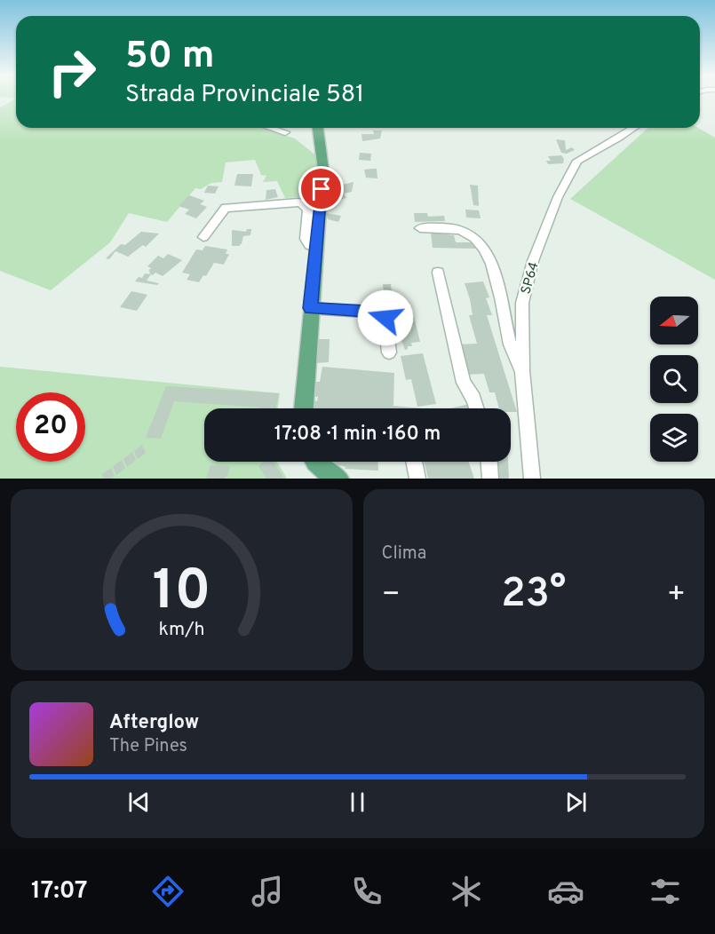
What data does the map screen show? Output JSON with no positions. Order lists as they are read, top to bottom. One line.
{"streets":{"street":["SP64"]},"north":"left","page":{"turn":["50 m","Strada Provinciale 581"],"limit":"20","trip":"17:08 · 1 min · 160 m","tile":"Clima","heat":["−","23°","+"],"song":["Afterglow","The Pines"],"tabs":"17:07","gauge":["10","km/h"]}}
